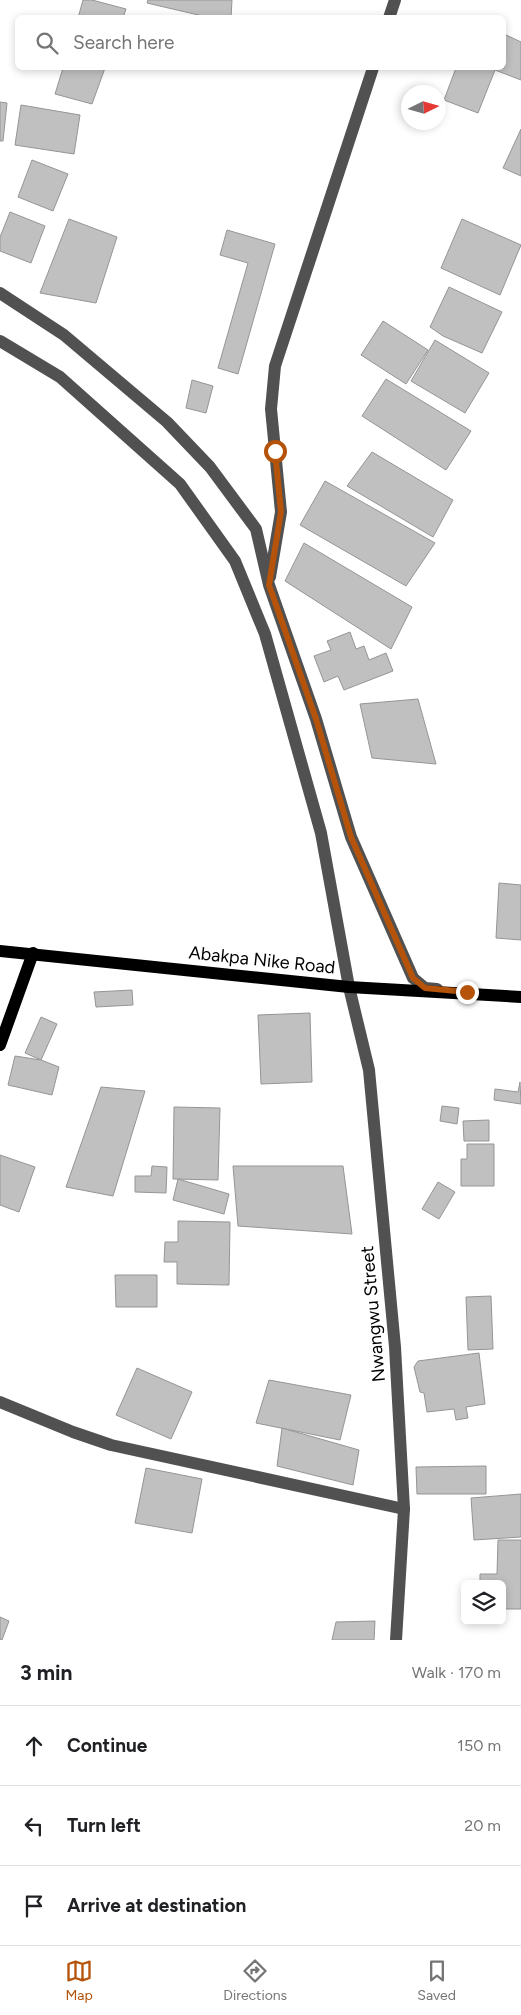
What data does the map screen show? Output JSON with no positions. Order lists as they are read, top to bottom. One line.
{"streets":{"main road":["Abakpa Nike Road"],"street":["Nwangwu Street"]},"crossings":[["Abakpa Nike Road","Nwangwu Street"]],"north":"right","page":{"search":"Search here","heading":["3 min","Walk · 170 m"],"list":[["Continue","150 m"],["Turn left","20 m"],"Arrive at destination"],"nav":["Map","Directions","Saved"]}}
